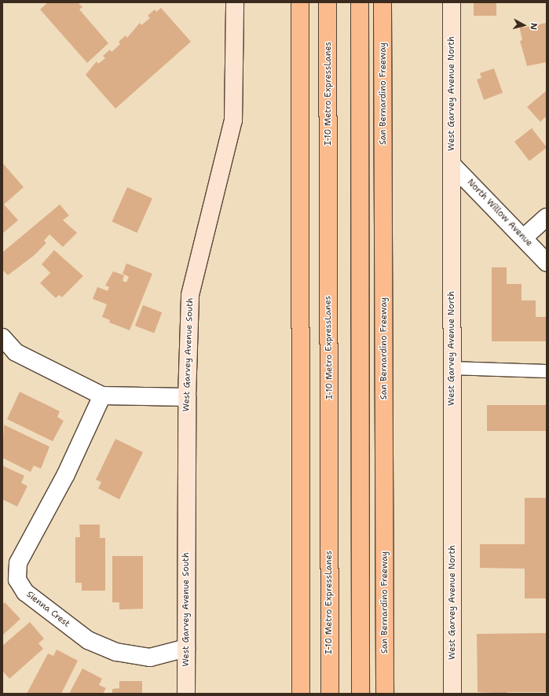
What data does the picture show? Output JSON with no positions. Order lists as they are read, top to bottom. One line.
{"streets":{"highway":["I-10 Metro ExpressLanes","San Bernardino Freeway"],"street":["West Garvey Avenue North","North Willow Avenue","West Garvey Avenue South","Sienna Crest"]},"crossings":[["West Garvey Avenue North","North Willow Avenue"],["West Garvey Avenue South","Sienna Crest"]],"north":"right"}
